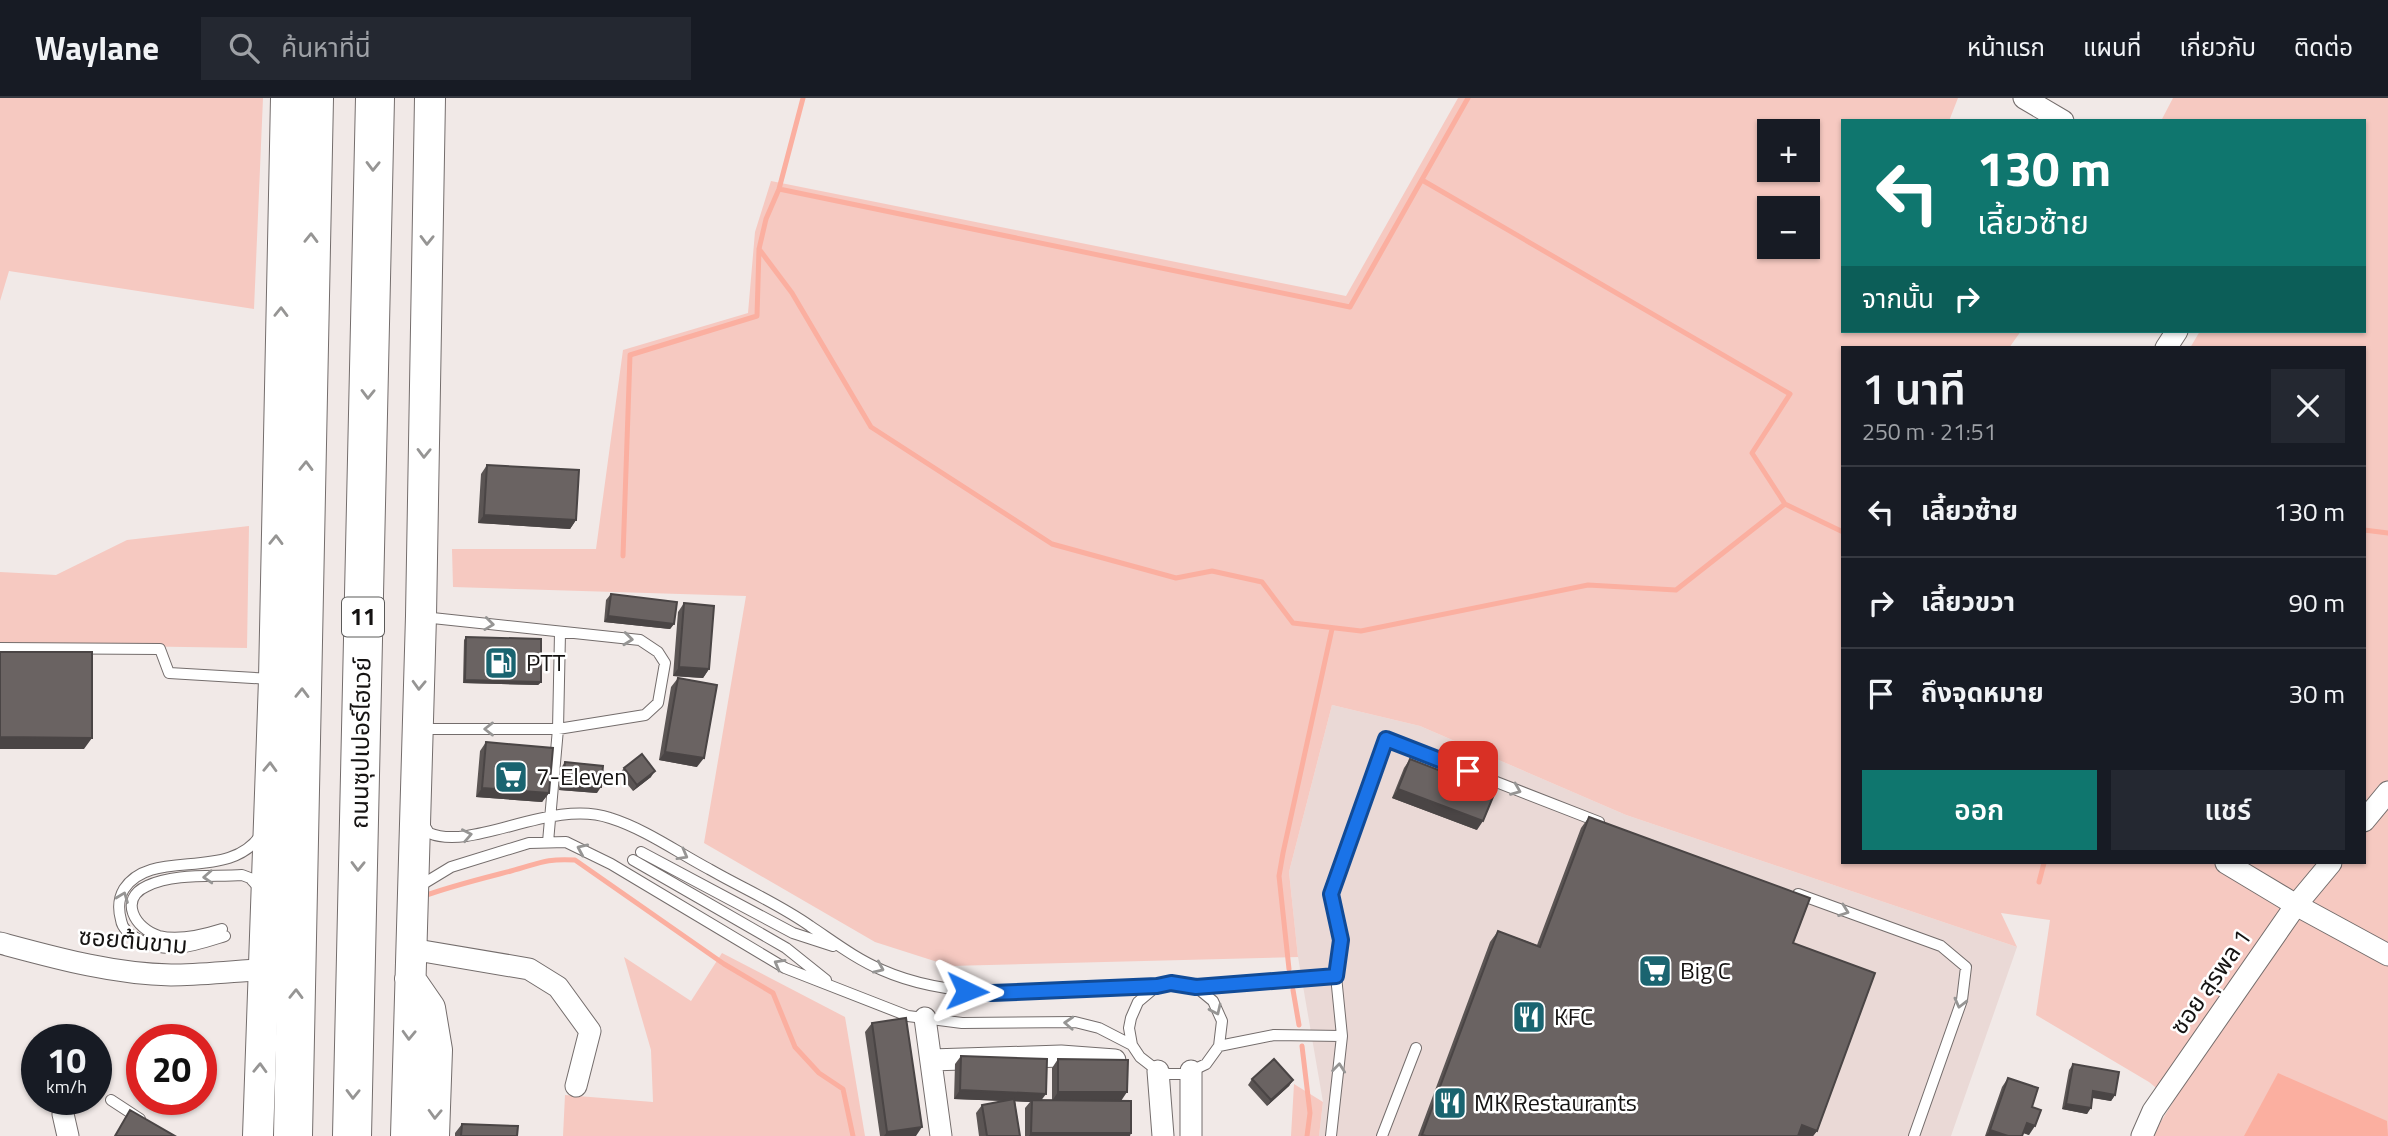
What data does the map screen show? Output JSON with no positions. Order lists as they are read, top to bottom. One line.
{"streets":{"highway":["11","ถนนซุปเปอร์ไฮเวย์"],"street":["ซอยต้นขาม","ซอย สุรพล 1"]},"places":{"fuel station":["PTT"],"supermarket":["7-Eleven","Big C"],"restaurant":["KFC","MK Restaurants"]},"page":{"header":"Waylane","search":"ค้นหาที่นี่","nav":["หน้าแรก","แผนที่","เกี่ยวกับ","ติดต่อ"],"map_buttons":["+","−"],"turn":["130 m","เลี้ยวซ้าย"],"then":"จากนั้น","heading":["1 นาที","250 m · 21:51"],"list":[{"name":"เลี้ยวซ้าย","value":"130 m"},{"name":"เลี้ยวขวา","value":"90 m"},{"name":"ถึงจุดหมาย","value":"30 m"}],"buttons":["ออก","แชร์"],"speed":"10 km/h","limit":"20"}}
